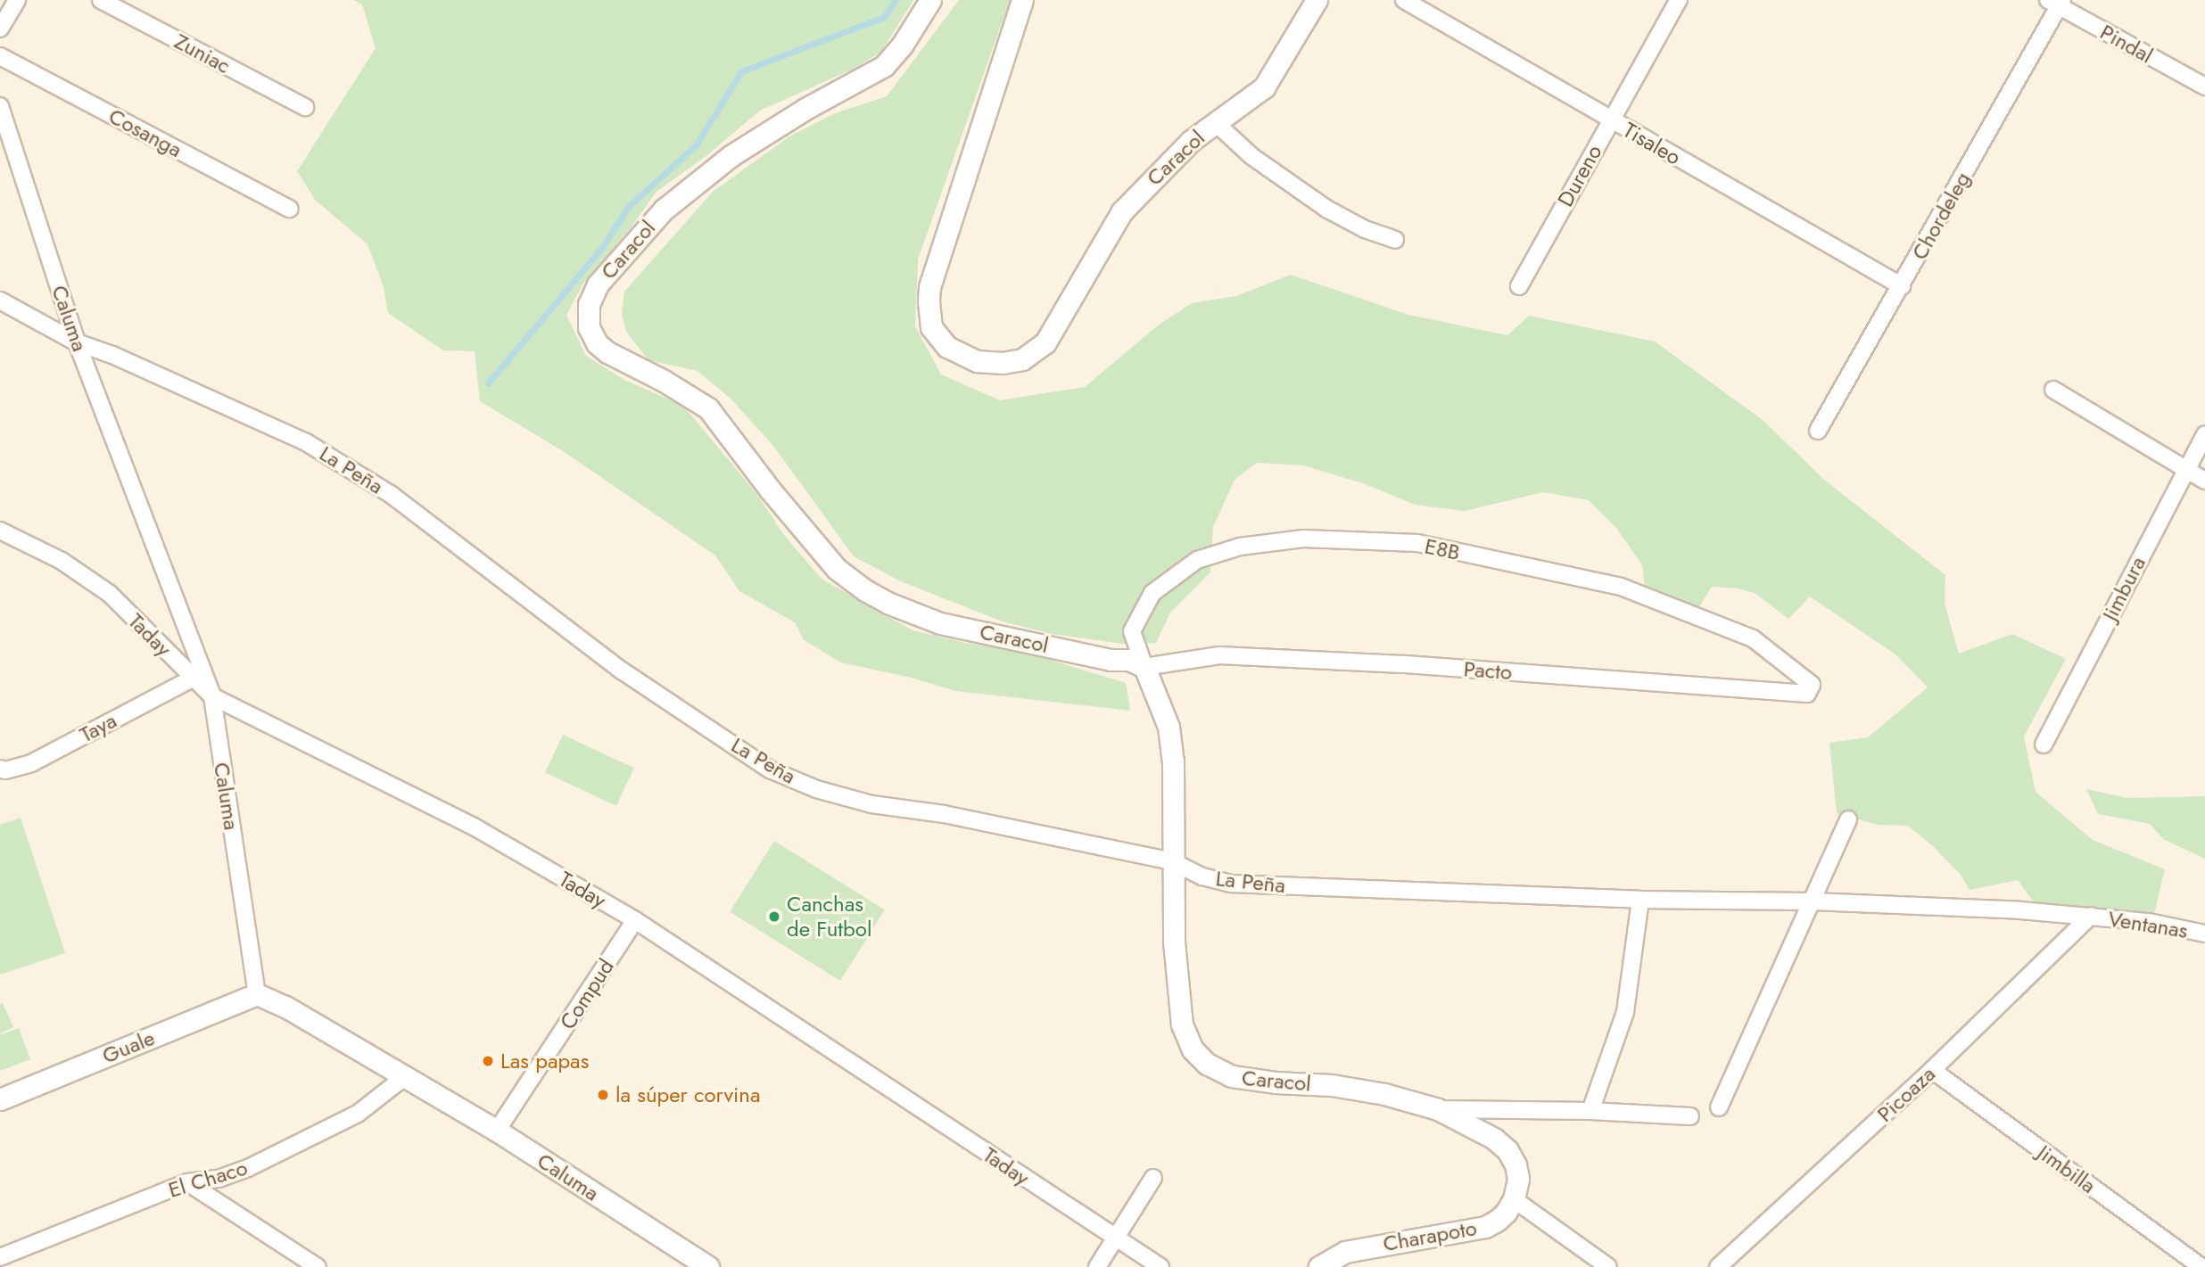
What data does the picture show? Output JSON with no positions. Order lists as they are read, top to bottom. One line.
{"streets":{"street":["Pindal","Zuniac","Cosanga","Tisaleo","Caracol","Dureno","Chordeleg","Caluma","La Peña","E8B","Jimbura","Taday","Pacto","Taya","Ventanas","Compud","Guale","Picoaza","Jimbilla","El Chaco","Charapoto"]},"crossings":[["Pindal","Chordeleg"],["Tisaleo","Dureno"],["Tisaleo","Chordeleg"],["Caracol","La Peña"],["Caracol","E8B"],["Caracol","Pacto"],["Caluma","La Peña"],["Caluma","Taday"],["Caluma","Compud"],["Caluma","Guale"],["Caluma","El Chaco"],["La Peña","Ventanas"],["E8B","Pacto"],["Taday","Taya"],["Taday","Compud"],["Ventanas","Picoaza"],["Picoaza","Jimbilla"]],"places":["Canchas de Futbol","Las papas","la súper corvina"]}
